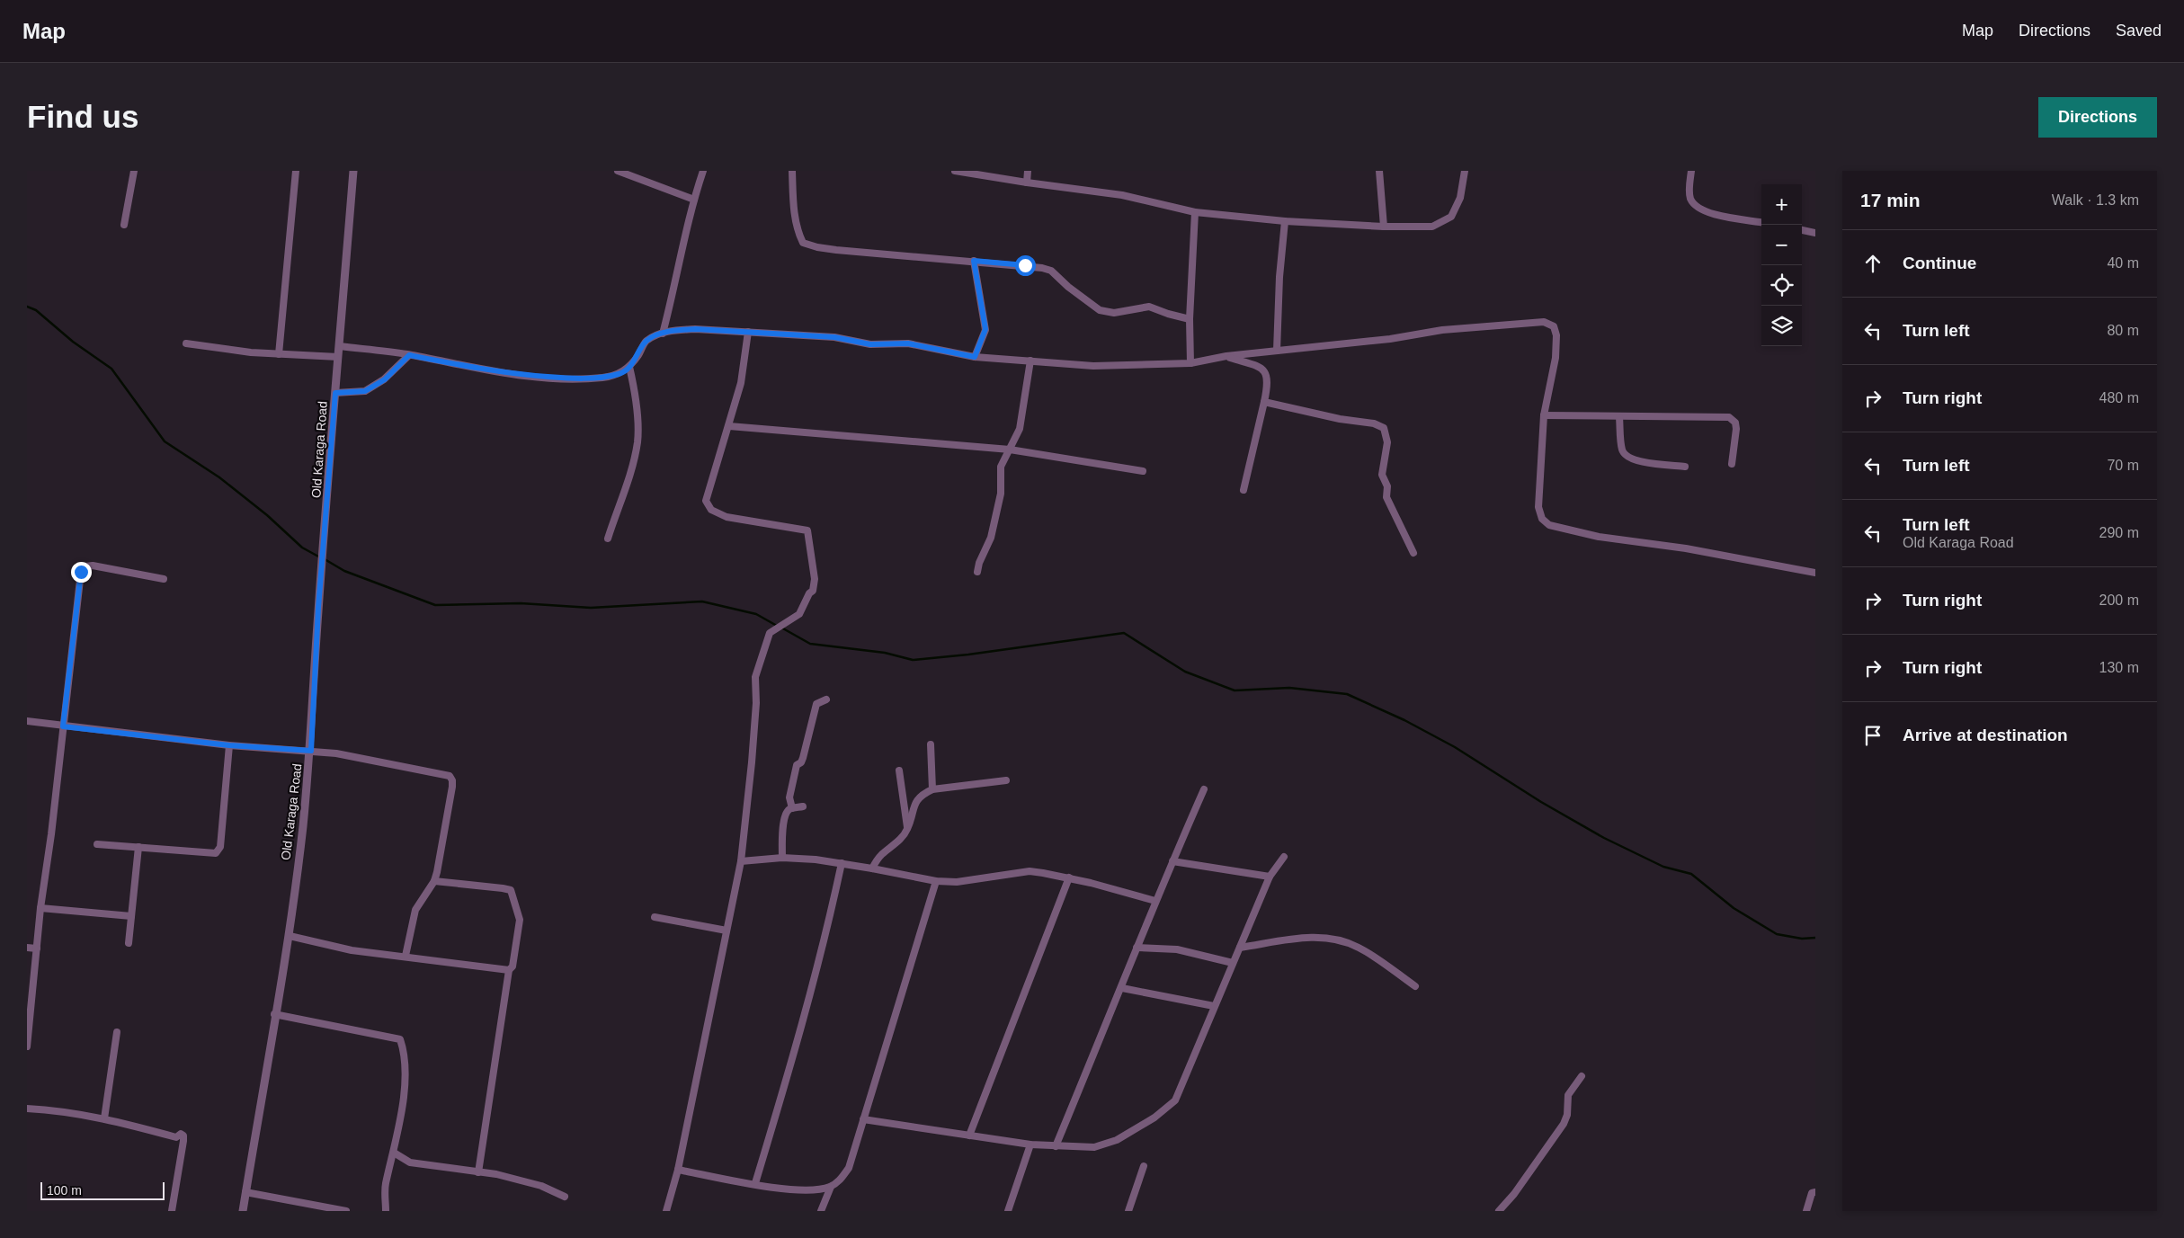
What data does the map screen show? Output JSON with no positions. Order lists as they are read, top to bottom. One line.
{"streets":{"street":["Old Karaga Road"]},"scale_bar":"100 m","page":{"header":"Map","nav":["Map","Directions","Saved"],"buttons":"Directions","title":"Find us","heading":["17 min","Walk · 1.3 km"],"map_buttons":["+","−"],"list":[["Continue","40 m"],["Turn left","80 m"],["Turn right","480 m"],["Turn left","70 m"],["Turn left","Old Karaga Road","290 m"],["Turn right","200 m"],["Turn right","130 m"],"Arrive at destination"],"scale":"100 m"}}
